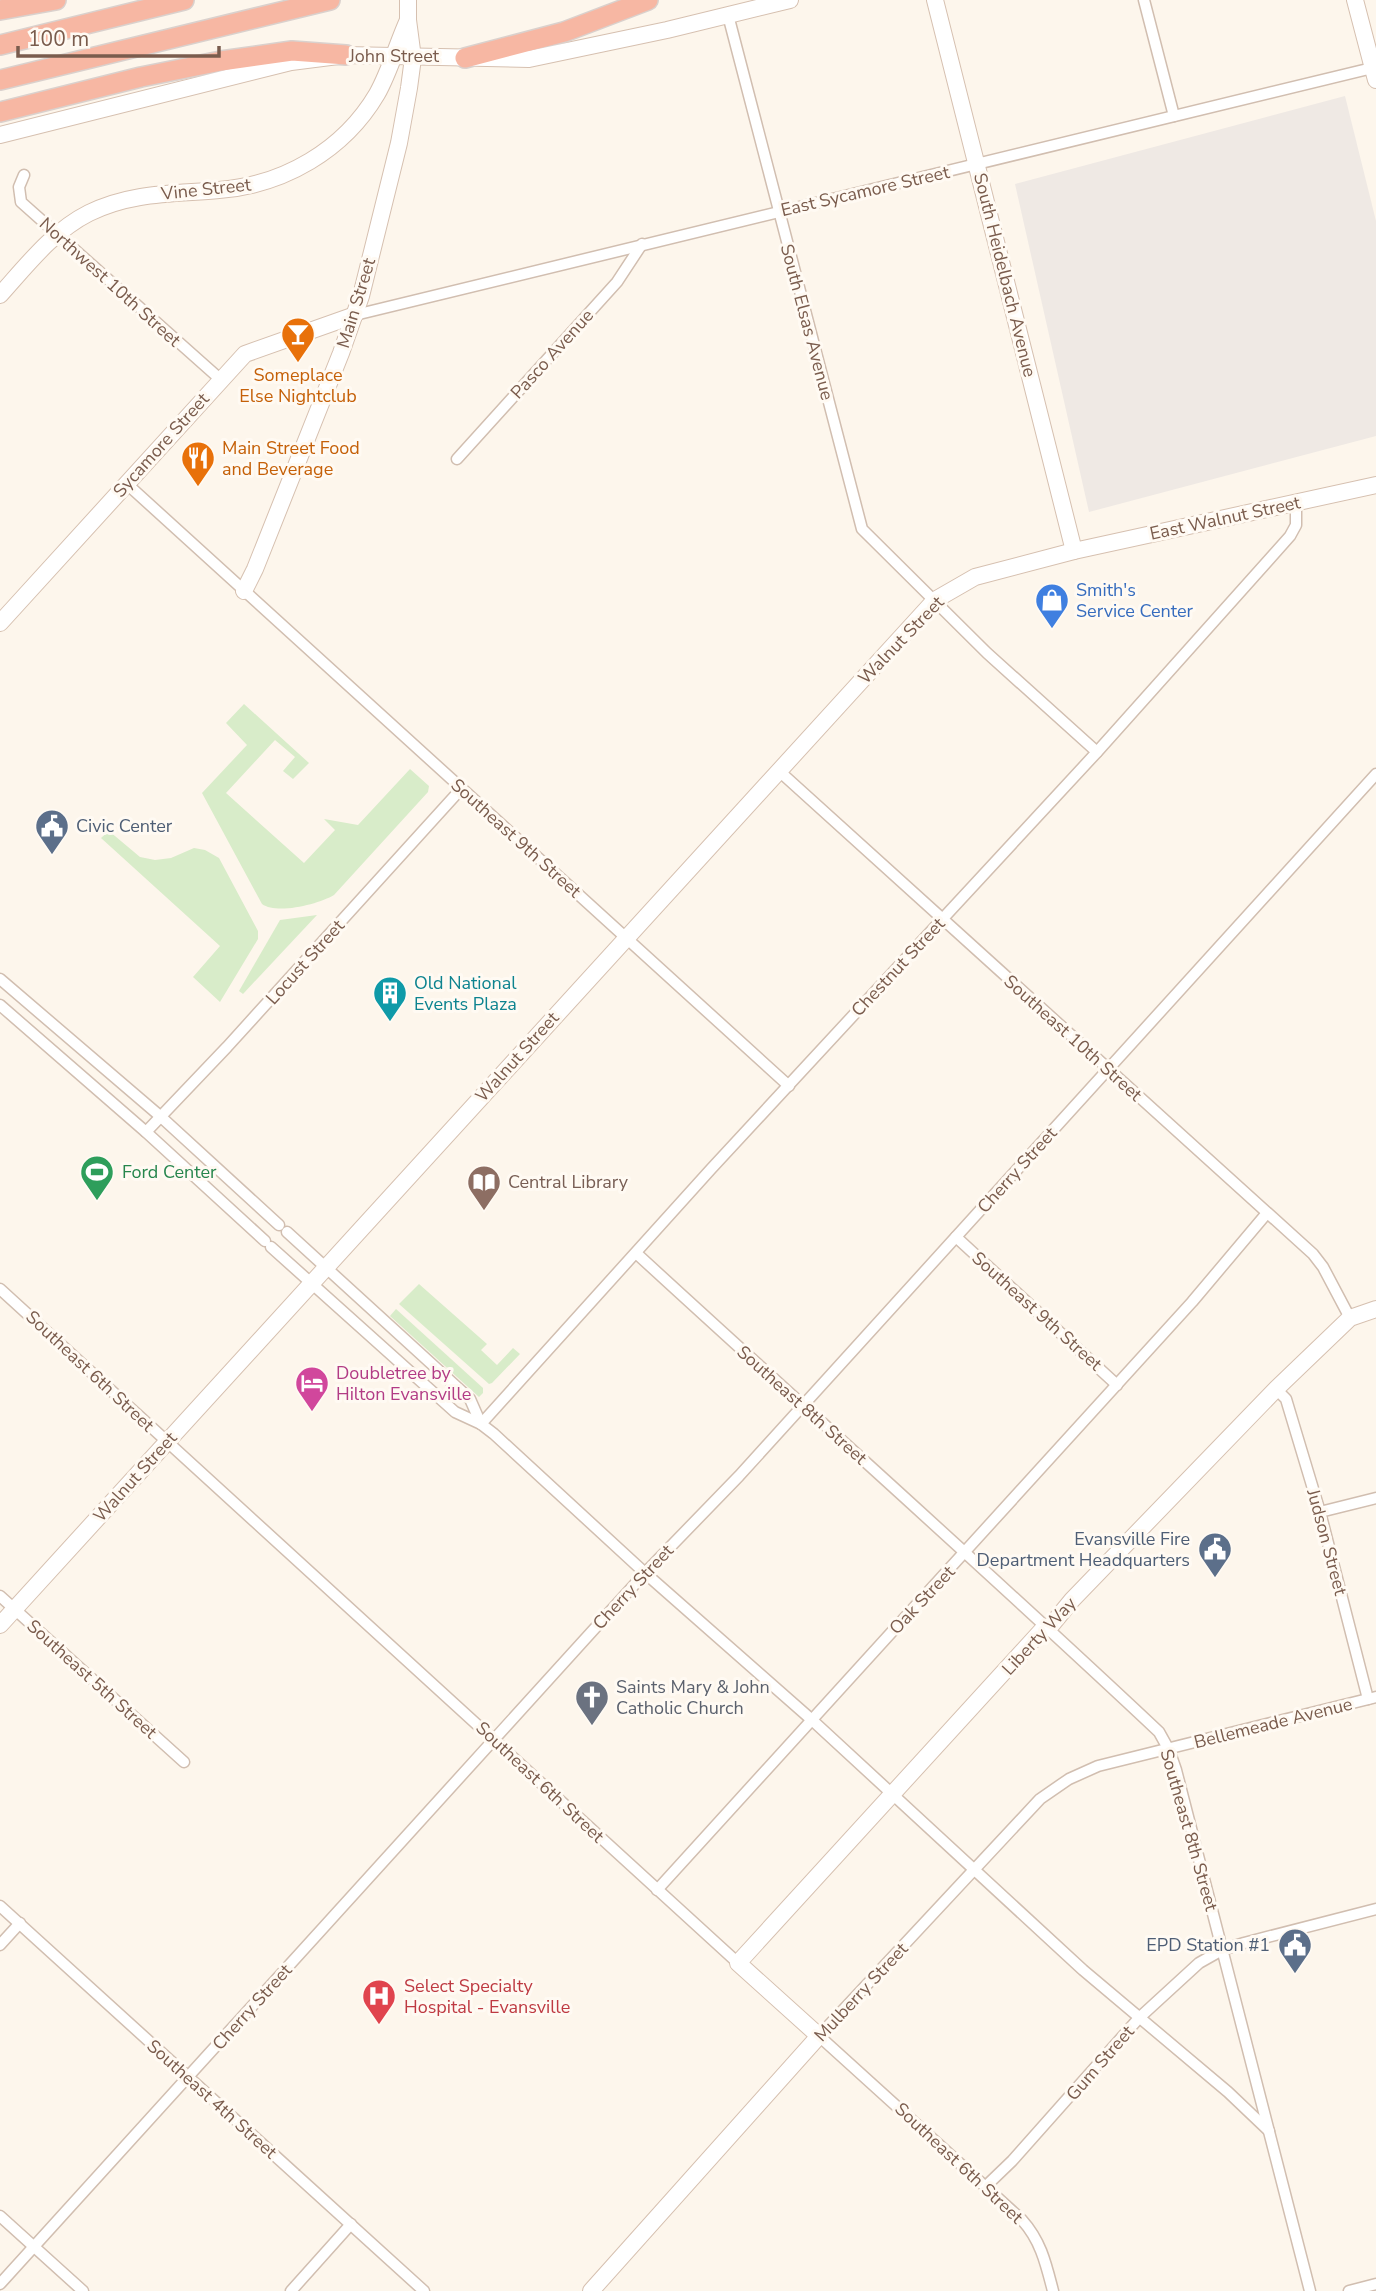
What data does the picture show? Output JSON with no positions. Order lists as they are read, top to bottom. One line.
{"streets":{"main road":["John Street","Vine Street","South Heidelbach Avenue","Main Street","Sycamore Street","East Walnut Street","Walnut Street","Southeast 6th Street","Liberty Way","Mulberry Street"],"street":["East Sycamore Street","Northwest 10th Street","South Elsas Avenue","Pasco Avenue","Southeast 9th Street","Locust Street","Chestnut Street","Southeast 10th Street","Cherry Street","Southeast 8th Street","Judson Street","Oak Street","Southeast 5th Street","Bellemeade Avenue","Gum Street","Southeast 4th Street"]},"crossings":[["John Street","Vine Street"],["John Street","Main Street"],["John Street","South Elsas Avenue"],["Vine Street","Northwest 10th Street"],["Vine Street","Main Street"],["East Sycamore Street","South Heidelbach Avenue"],["East Sycamore Street","Main Street"],["East Sycamore Street","South Elsas Avenue"],["East Sycamore Street","Pasco Avenue"],["East Sycamore Street","Sycamore Street"],["South Heidelbach Avenue","East Walnut Street"],["South Heidelbach Avenue","Walnut Street"],["Northwest 10th Street","Sycamore Street"],["Main Street","Sycamore Street"],["Main Street","Southeast 9th Street"],["South Elsas Avenue","Walnut Street"],["South Elsas Avenue","Chestnut Street"],["Sycamore Street","Southeast 9th Street"],["East Walnut Street","Walnut Street"],["East Walnut Street","Chestnut Street"],["Walnut Street","Southeast 9th Street"],["Walnut Street","Southeast 10th Street"],["Walnut Street","Southeast 6th Street"],["Walnut Street","Southeast 5th Street"],["Southeast 9th Street","Locust Street"],["Southeast 9th Street","Chestnut Street"],["Southeast 9th Street","Cherry Street"],["Southeast 9th Street","Oak Street"],["Chestnut Street","Southeast 10th Street"],["Chestnut Street","Southeast 8th Street"],["Southeast 10th Street","Cherry Street"],["Southeast 10th Street","Oak Street"],["Southeast 10th Street","Liberty Way"],["Cherry Street","Southeast 6th Street"],["Cherry Street","Southeast 8th Street"],["Cherry Street","Southeast 4th Street"],["Southeast 6th Street","Oak Street"],["Southeast 6th Street","Liberty Way"],["Southeast 6th Street","Mulberry Street"],["Southeast 6th Street","Gum Street"],["Southeast 8th Street","Oak Street"],["Southeast 8th Street","Liberty Way"],["Southeast 8th Street","Bellemeade Avenue"],["Southeast 8th Street","Mulberry Street"],["Southeast 8th Street","Gum Street"],["Judson Street","Liberty Way"],["Judson Street","Bellemeade Avenue"],["Bellemeade Avenue","Mulberry Street"]],"places":{"bar":["Someplace Else Nightclub"],"restaurant":["Main Street Food and Beverage"],"shop":["Smith's Service Center"],"public building":["Civic Center","Evansville Fire Department Headquarters","EPD Station #1"],"building":["Old National Events Plaza"],"sports":["Ford Center"],"library":["Central Library"],"hotel":["Doubletree by Hilton Evansville"],"church":["Saints Mary & John Catholic Church"],"hospital":["Select Specialty Hospital - Evansville"]},"scale_bar":"100 m"}
